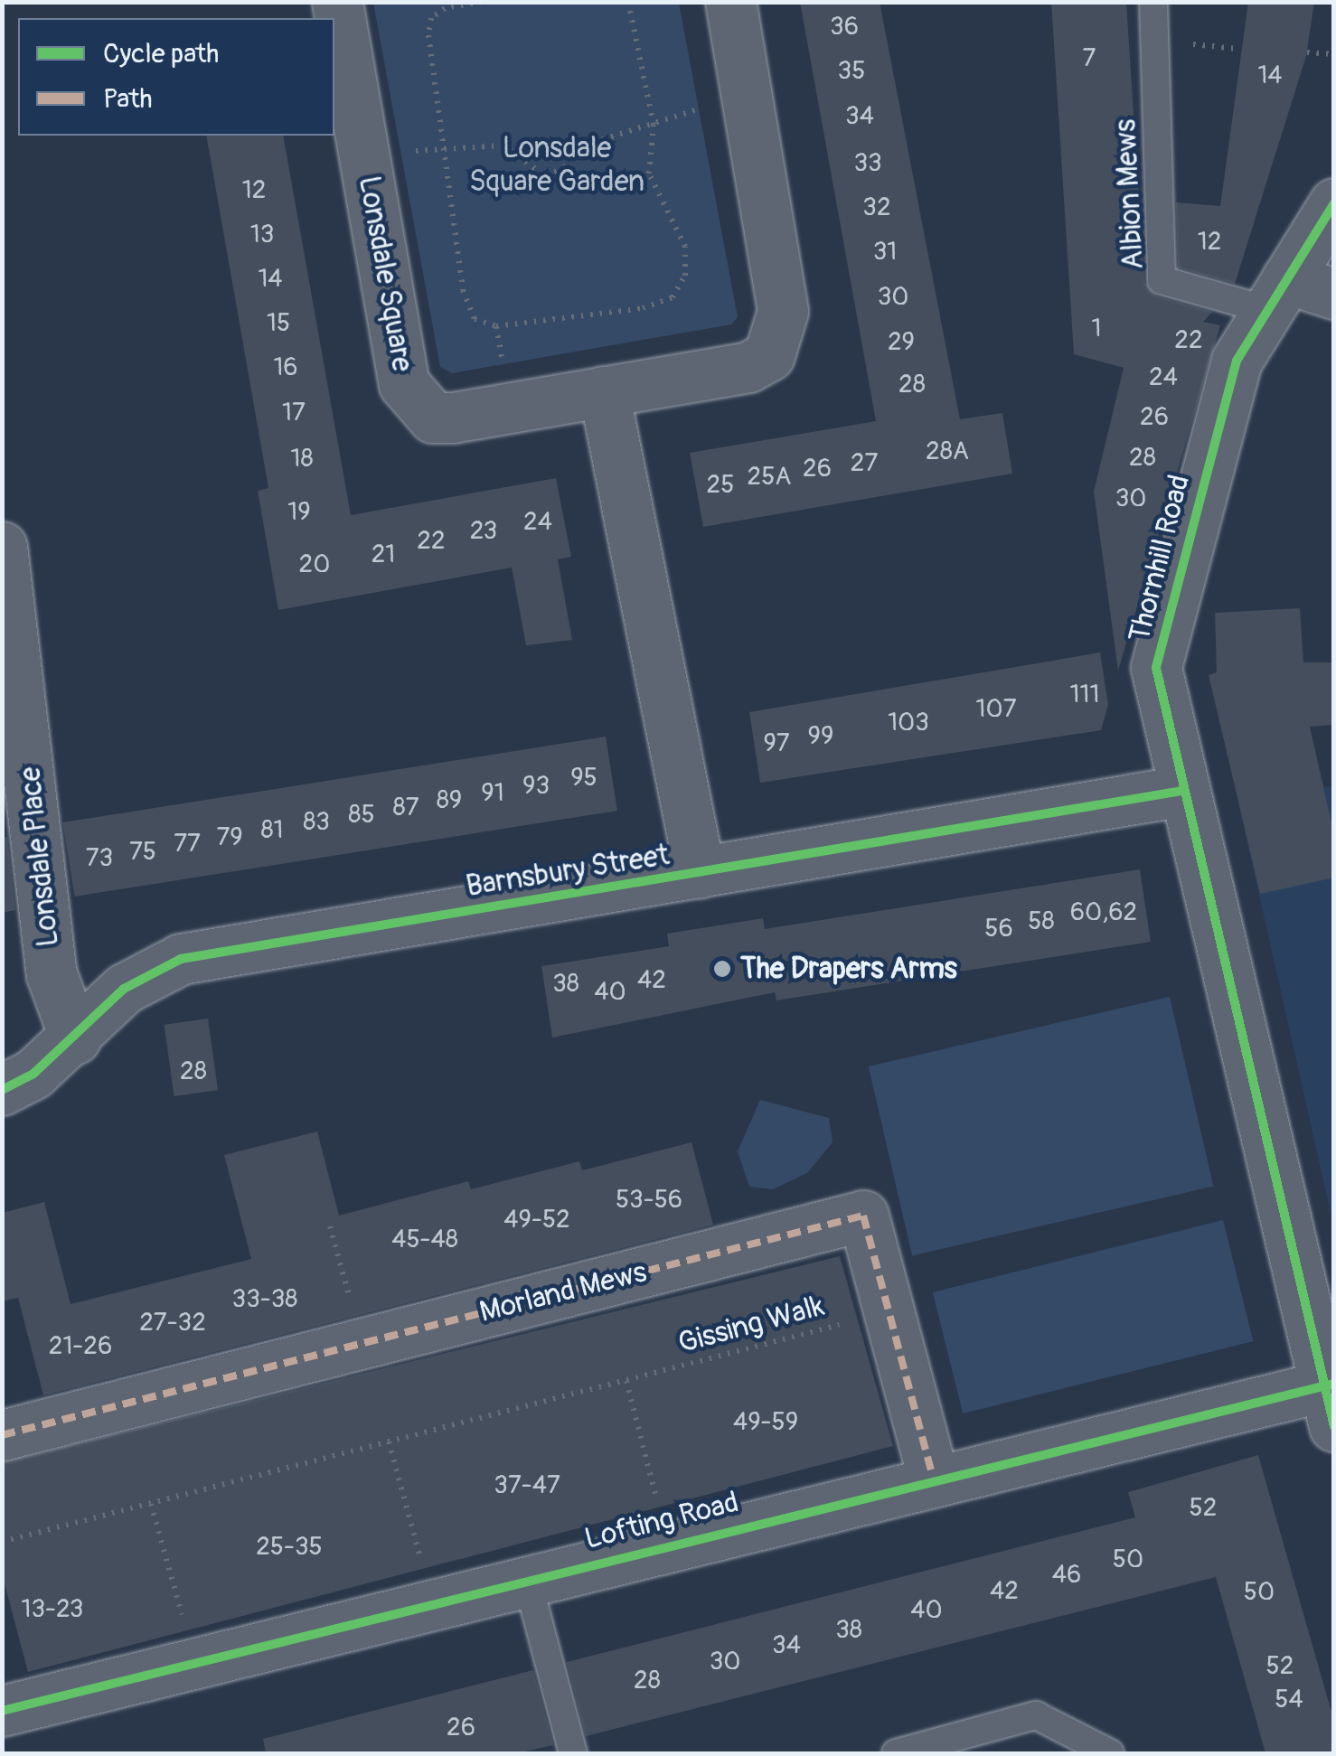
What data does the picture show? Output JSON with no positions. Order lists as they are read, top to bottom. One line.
{"streets":{"street":["Lonsdale Square","Thornhill Road","Lonsdale Place","Barnsbury Street","Morland Mews","Lofting Road"],"lane":["Albion Mews"],"path":["Gissing Walk"]},"crossings":[["Albion Mews","Thornhill Road"],["Thornhill Road","Barnsbury Street"],["Thornhill Road","Lofting Road"],["Lonsdale Place","Barnsbury Street"],["Morland Mews","Gissing Walk"],["Morland Mews","Lofting Road"]],"parks":["Lonsdale Square Garden"],"places":["The Drapers Arms"],"house_numbers":["36","7","35","14","34","33","12","32","13","12","31","14","30","15","1","22","29","16","24","28","17","26","28A","28","18","27","26","25A","25","30","19","24","23","22","21","20","111","107","103","99","97","95","93","91","89","87","85","83","81","79","77","75","73","60,62","58","56","42","38","40","28","53-56","49-52","45-48","33-38","27-32","21-26","49-59","37-47","52","25-35","50","46","42","50","13-23","40","38","34","30","52","28","54","26"],"legend":["Cycle path","Path"]}
